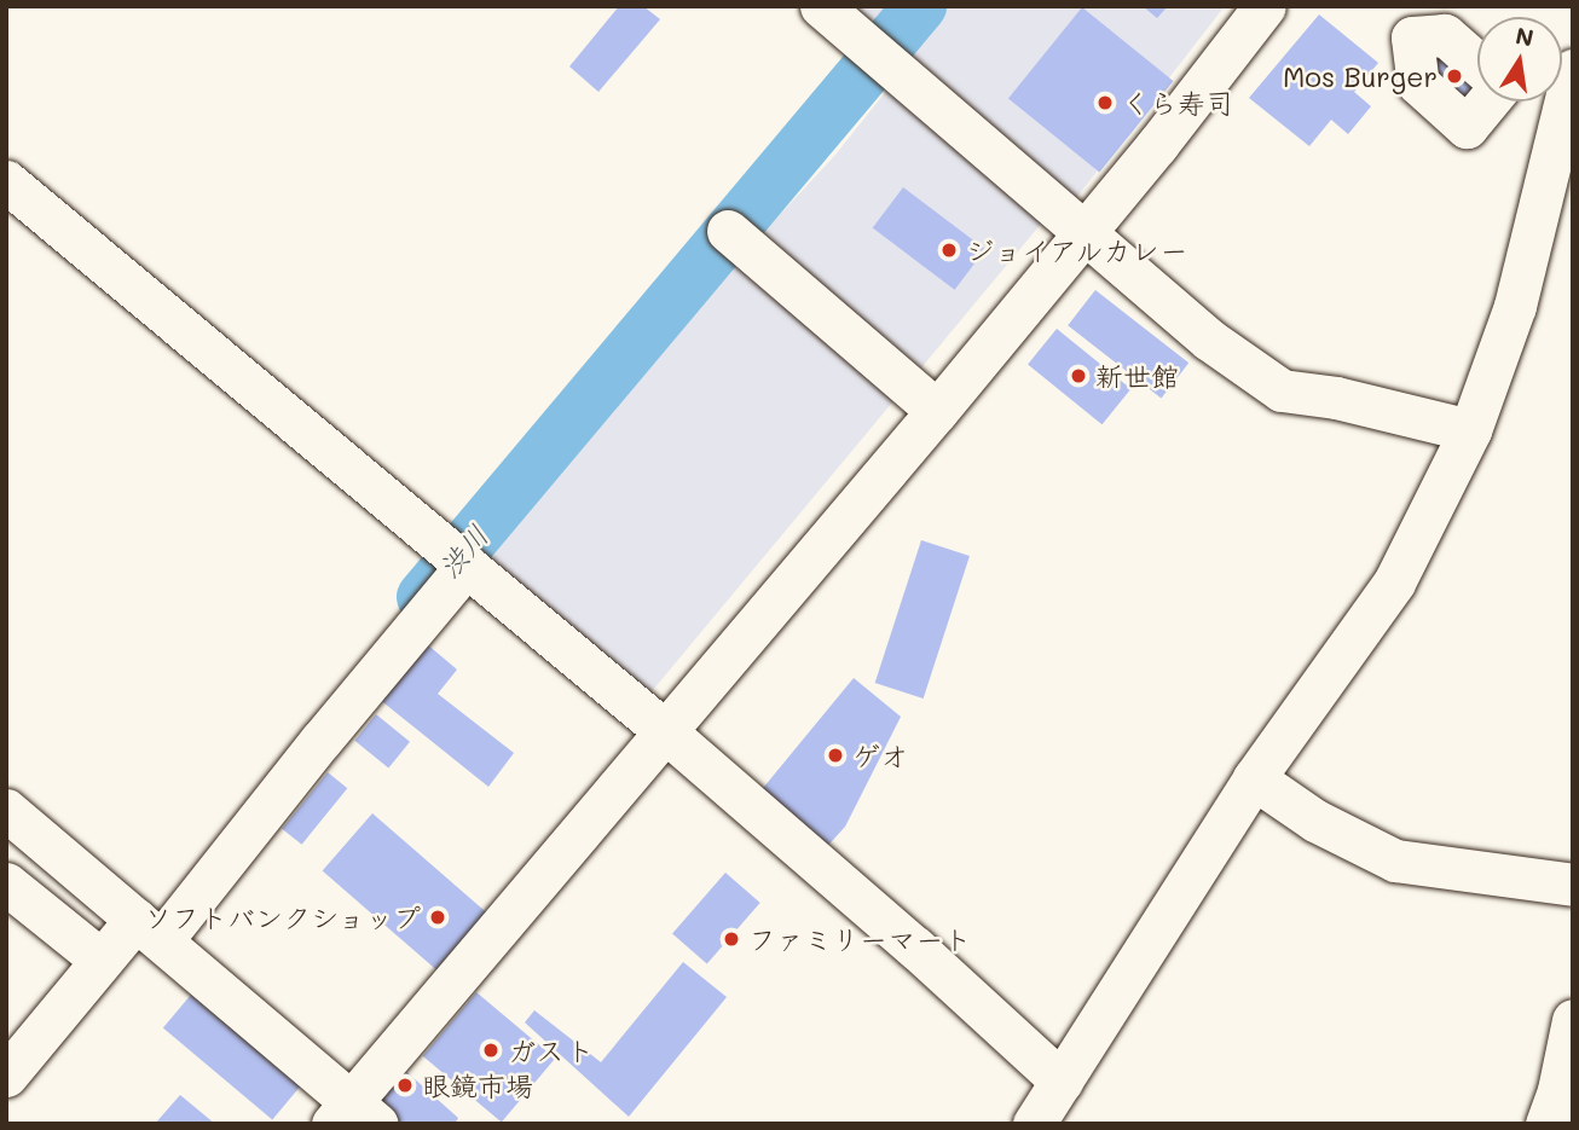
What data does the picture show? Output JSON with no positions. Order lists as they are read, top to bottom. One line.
{"water":["渋川"],"places":["Mos Burger","くら寿司","ジョイアルカレー","新世館","ゲオ","ソフトバンクショップ","ファミリーマート","ガスト","眼鏡市場"],"north":"top"}
